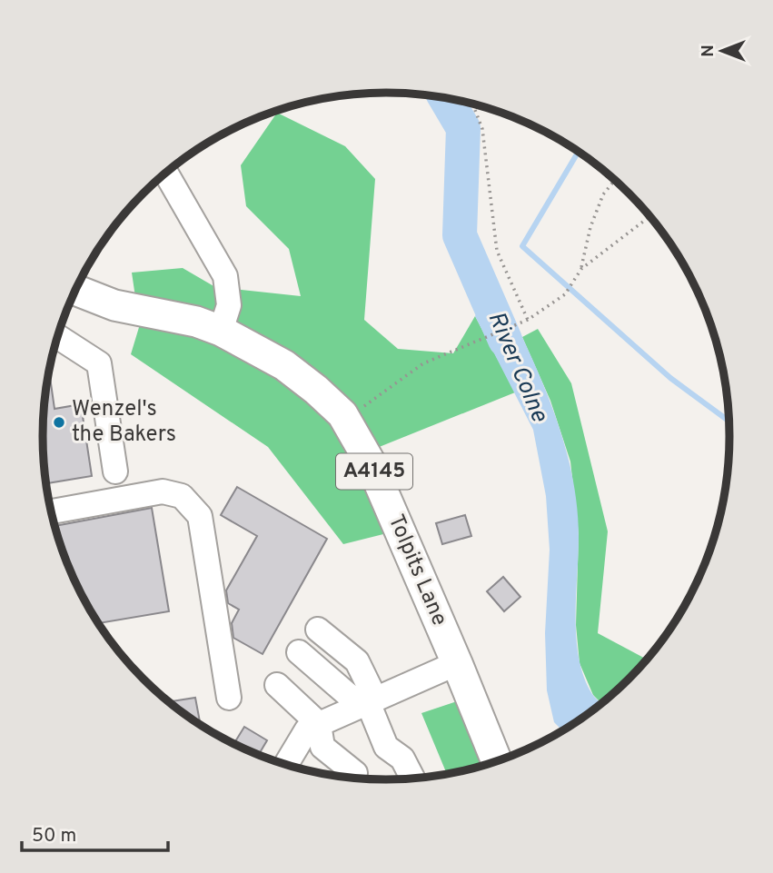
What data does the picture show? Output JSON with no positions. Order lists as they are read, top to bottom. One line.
{"streets":{"main road":["A4145","Tolpits Lane"]},"water":["River Colne"],"places":["Wenzel's the Bakers"],"scale_bar":"50 m","north":"left"}
